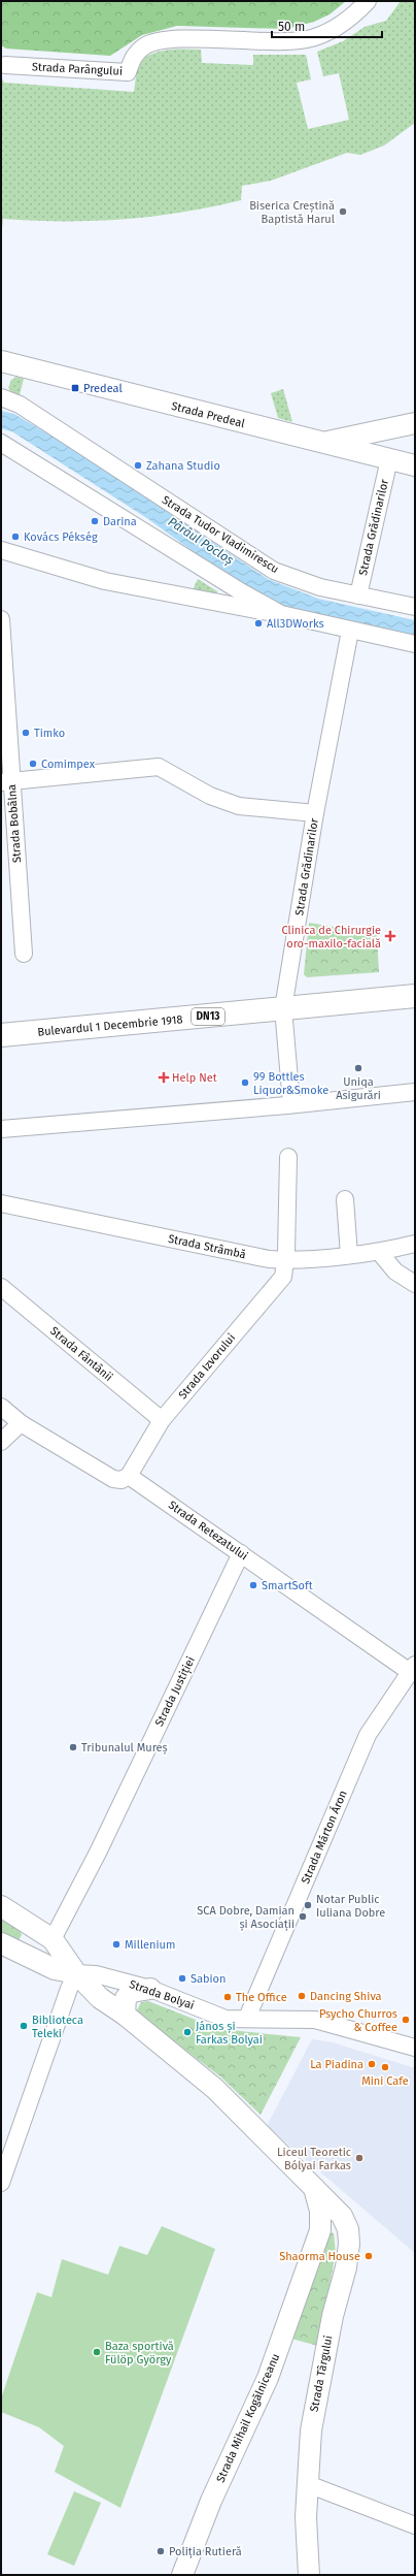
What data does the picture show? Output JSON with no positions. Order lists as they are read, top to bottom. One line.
{"streets":{"main road":["DN13","Bulevardul 1 Decembrie 1918"],"street":["Strada Parângului","Strada Predeal","Strada Grădinarilor","Strada Tudor Vladimirescu","Strada Bobâlna","Strada Strâmbă","Strada Fântânii","Strada Izvorului","Strada Retezatului","Strada Justiției","Strada Márton Áron","Strada Bolyai","Strada Târgului","Strada Mihail Kogălniceanu"]},"crossings":[["Strada Predeal","Strada Grădinarilor"],["Strada Grădinarilor","Strada Tudor Vladimirescu"],["Strada Grădinarilor","Bulevardul 1 Decembrie 1918"],["Strada Strâmbă","Strada Izvorului"],["Strada Fântânii","Strada Izvorului"],["Strada Izvorului","Strada Retezatului"],["Strada Retezatului","Strada Justiției"],["Strada Retezatului","Strada Márton Áron"],["Strada Márton Áron","Strada Bolyai"],["Strada Târgului","Strada Mihail Kogălniceanu"]],"water":["Pârâul Pocloș"],"places":{"other":["Biserica Creștină Baptistă Harul","Zahana Studio","Darina","Kovács Pékség","All3DWorks","Timko","Comimpex","Uniqa Asigurări","99 Bottles Liquor&Smoke","SmartSoft","Tribunalul Mureș","Notar Public Iuliana Dobre","SCA Dobre, Damian și Asociații","Millenium","Sabion","Dancing Shiva","The Office","Psycho Churros & Coffee","Biblioteca Teleki","János și Farkas Bolyai","La Piadina","Mini Cafe","Liceul Teoretic Bólyai Farkas","Shaorma House","Baza sportivă Fülöp György","Poliția Rutieră"],"transit":["Predeal"],"health":["Clinica de Chirurgie oro-maxilo-facială","Help Net"]},"scale_bar":"50 m"}
